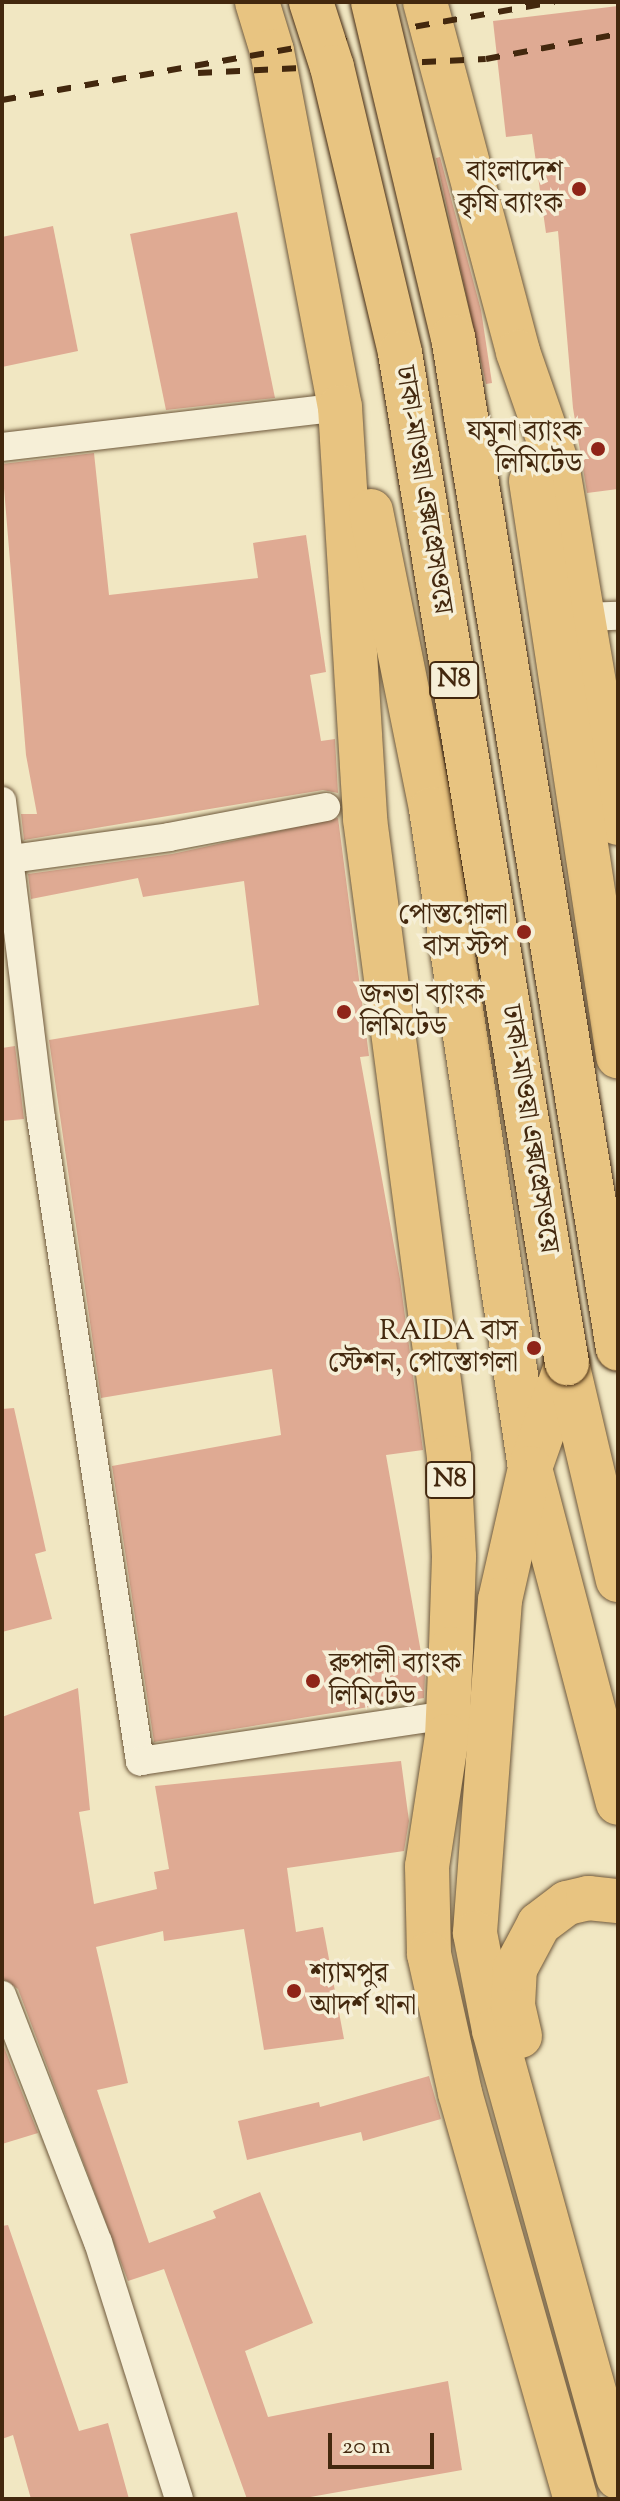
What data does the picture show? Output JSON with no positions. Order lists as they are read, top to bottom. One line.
{"streets":{"highway":["ঢাকা-মাওয়া এক্সপ্রেসওয়ে","N8"]},"crossings":[["ঢাকা-মাওয়া এক্সপ্রেসওয়ে","N8"]],"places":["বাংলাদেশ কৃষি ব্যাংক","যমুনা ব্যাংক লিমিটেড","পোস্তগোলা বাস স্টপ","জনতা ব্যাংক লিমিটেড","RAIDA বাস স্টেশন, পোস্তোগলা","রুপালী ব্যাংক লিমিটেড","শ্যামপুর আদর্শ থানা"],"scale_bar":"20 m"}
